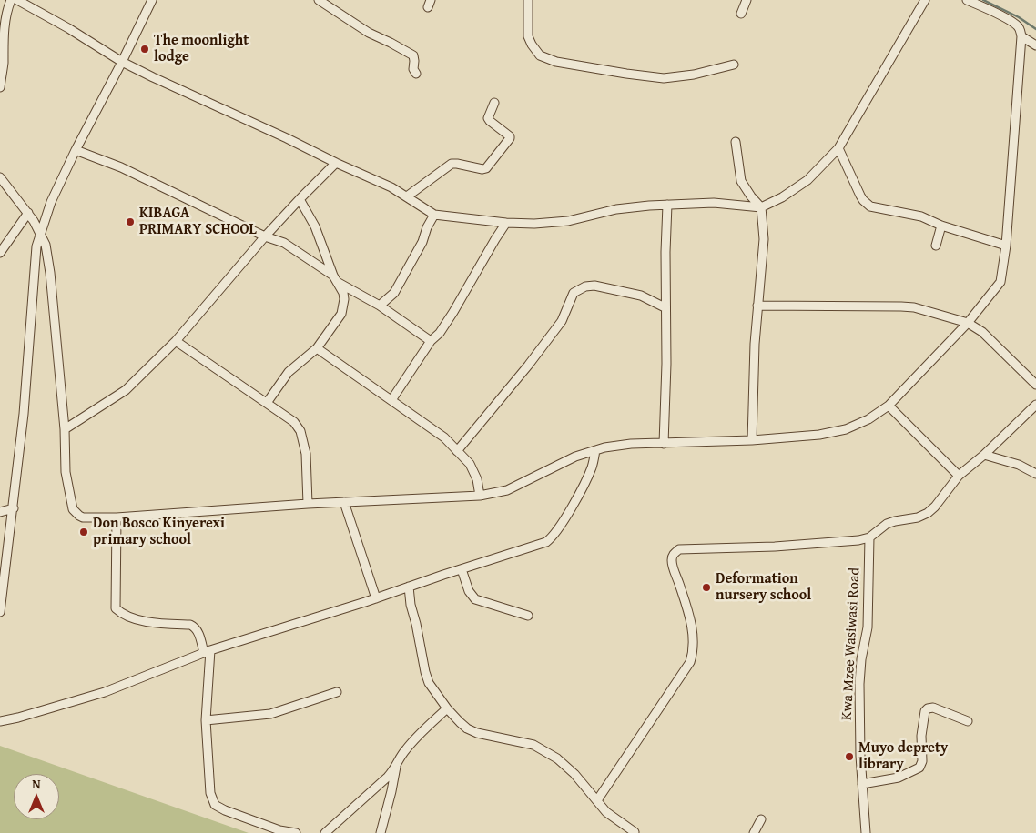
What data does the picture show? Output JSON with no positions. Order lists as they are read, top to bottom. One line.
{"streets":{"street":["Kwa Mzee Wasiwasi Road"]},"places":["The moonlight lodge","KIBAGA PRIMARY SCHOOL","Don Bosco Kinyerexi primary school","Deformation nursery school","Muyo deprety library"],"north":"top"}
